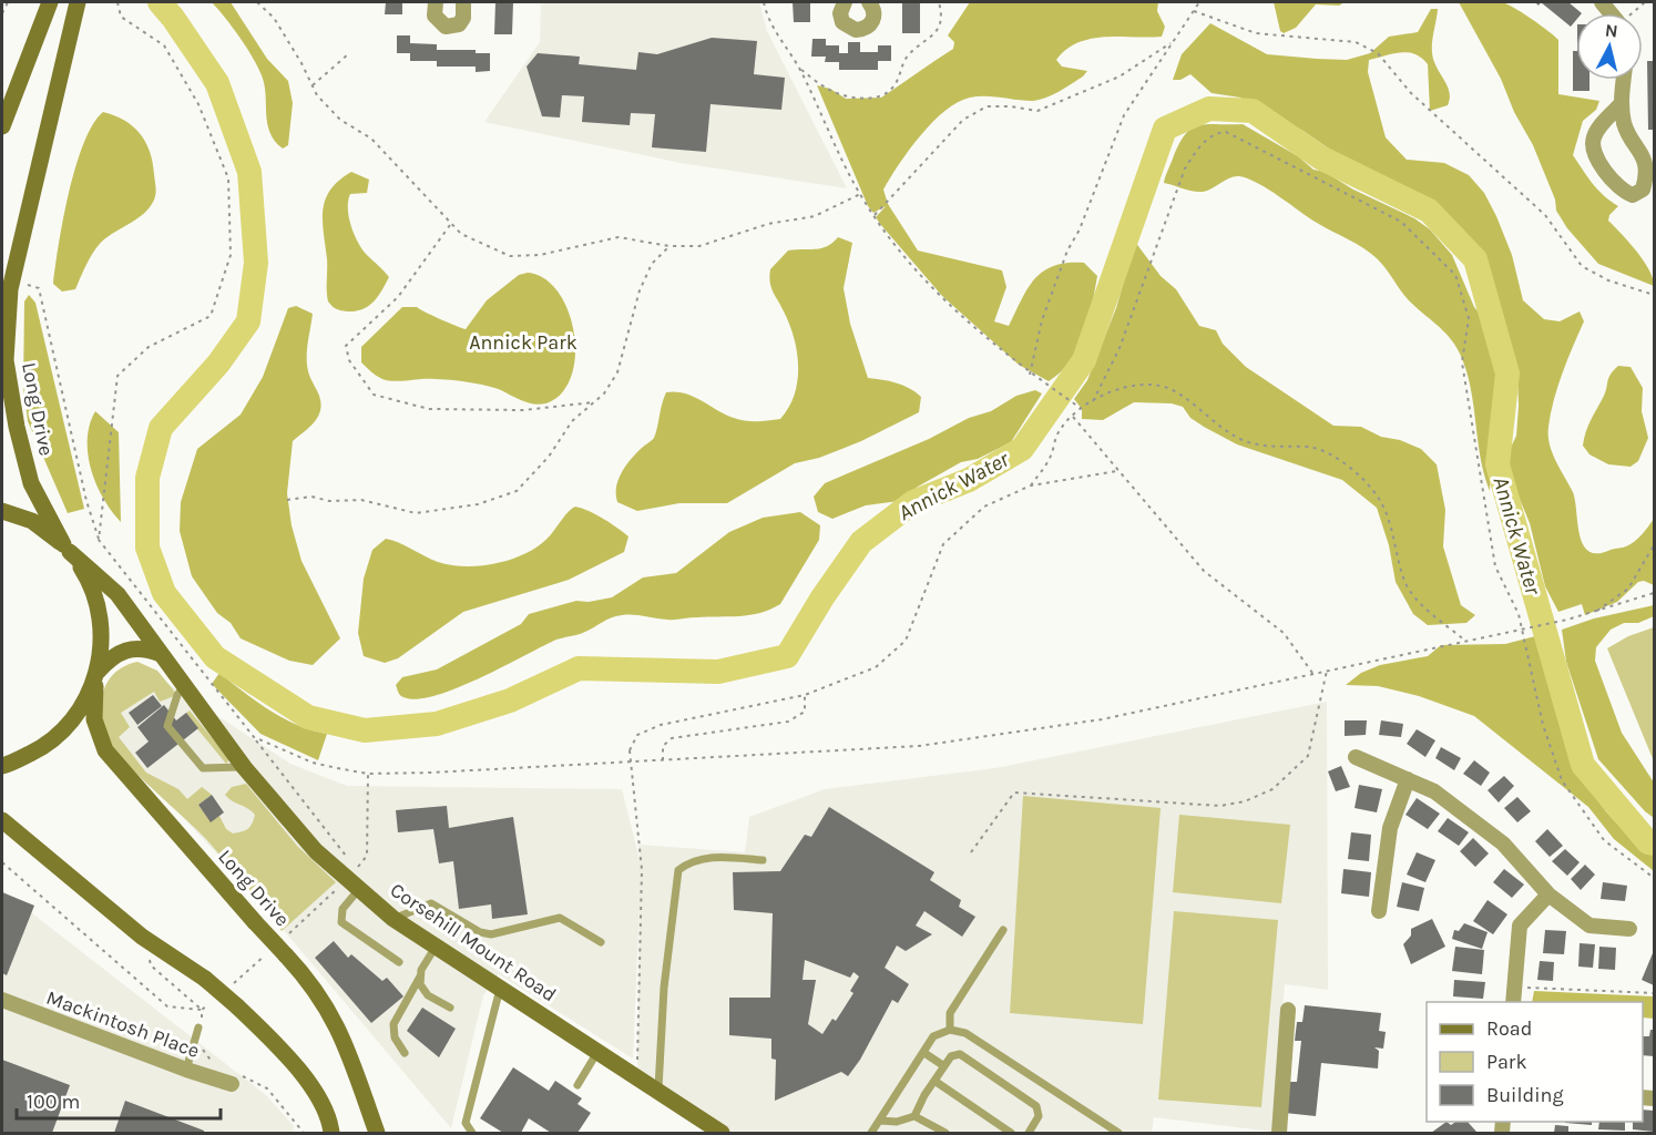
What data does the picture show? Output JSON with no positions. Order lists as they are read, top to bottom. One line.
{"streets":{"main road":["Long Drive","Corsehill Mount Road"],"street":["Mackintosh Place"]},"crossings":[["Long Drive","Corsehill Mount Road"]],"water":["Annick Water"],"parks":["Annick Park"],"legend":["Road","Park","Building"],"scale_bar":"100 m","north":"top"}
